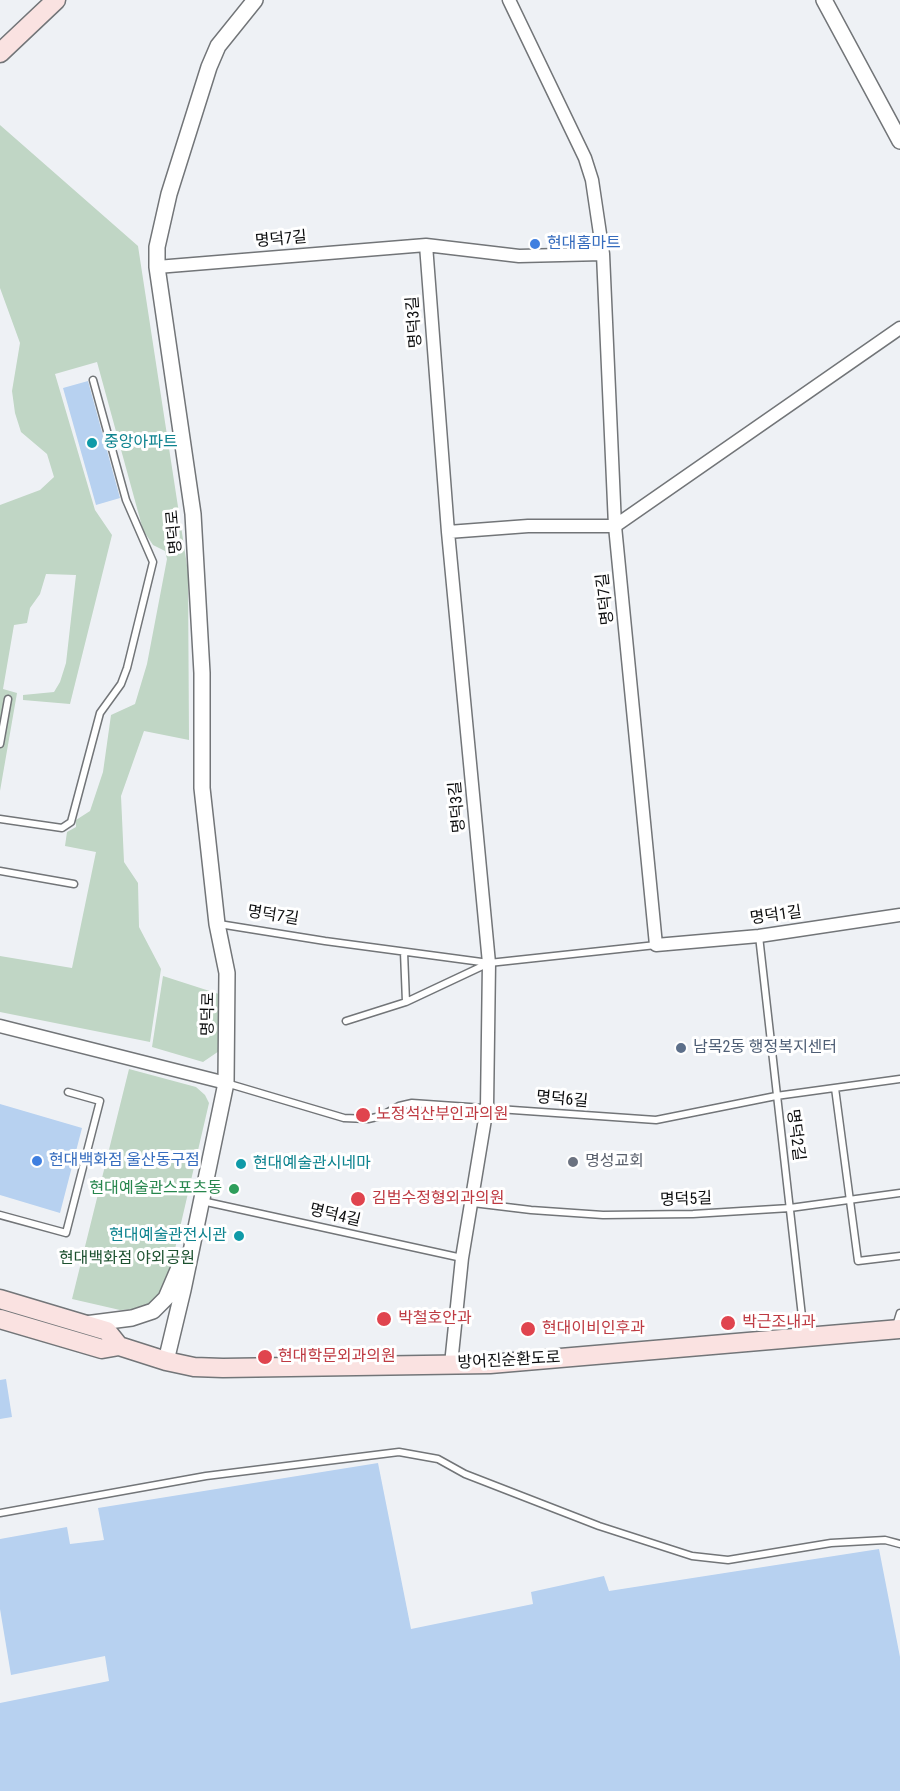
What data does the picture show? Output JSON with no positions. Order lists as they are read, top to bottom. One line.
{"streets":{"main road":["방어진순환도로"],"street":["명덕7길","명덕3길","명덕로","명덕1길"],"lane":["명덕6길","명덕2길","명덕5길","명덕4길"]},"crossings":[["명덕7길","명덕3길"],["명덕7길","명덕로"],["명덕7길","명덕1길"],["명덕3길","명덕6길"],["명덕3길","명덕5길"],["명덕3길","명덕4길"],["명덕3길","방어진순환도로"],["명덕로","명덕6길"],["명덕로","명덕4길"],["명덕로","방어진순환도로"],["명덕1길","명덕2길"],["명덕6길","명덕2길"],["명덕2길","명덕5길"],["명덕2길","방어진순환도로"]],"parks":["현대백화점 야외공원"],"places":["현대홈마트","중앙아파트","남목2동 행정복지센터","노정석산부인과의원","현대백화점 울산동구점","명성교회","현대예술관시네마","현대예술관스포츠동","김범수정형외과의원","현대예술관전시관","박철호안과","박근조내과","현대이비인후과","현대학문외과의원"]}
